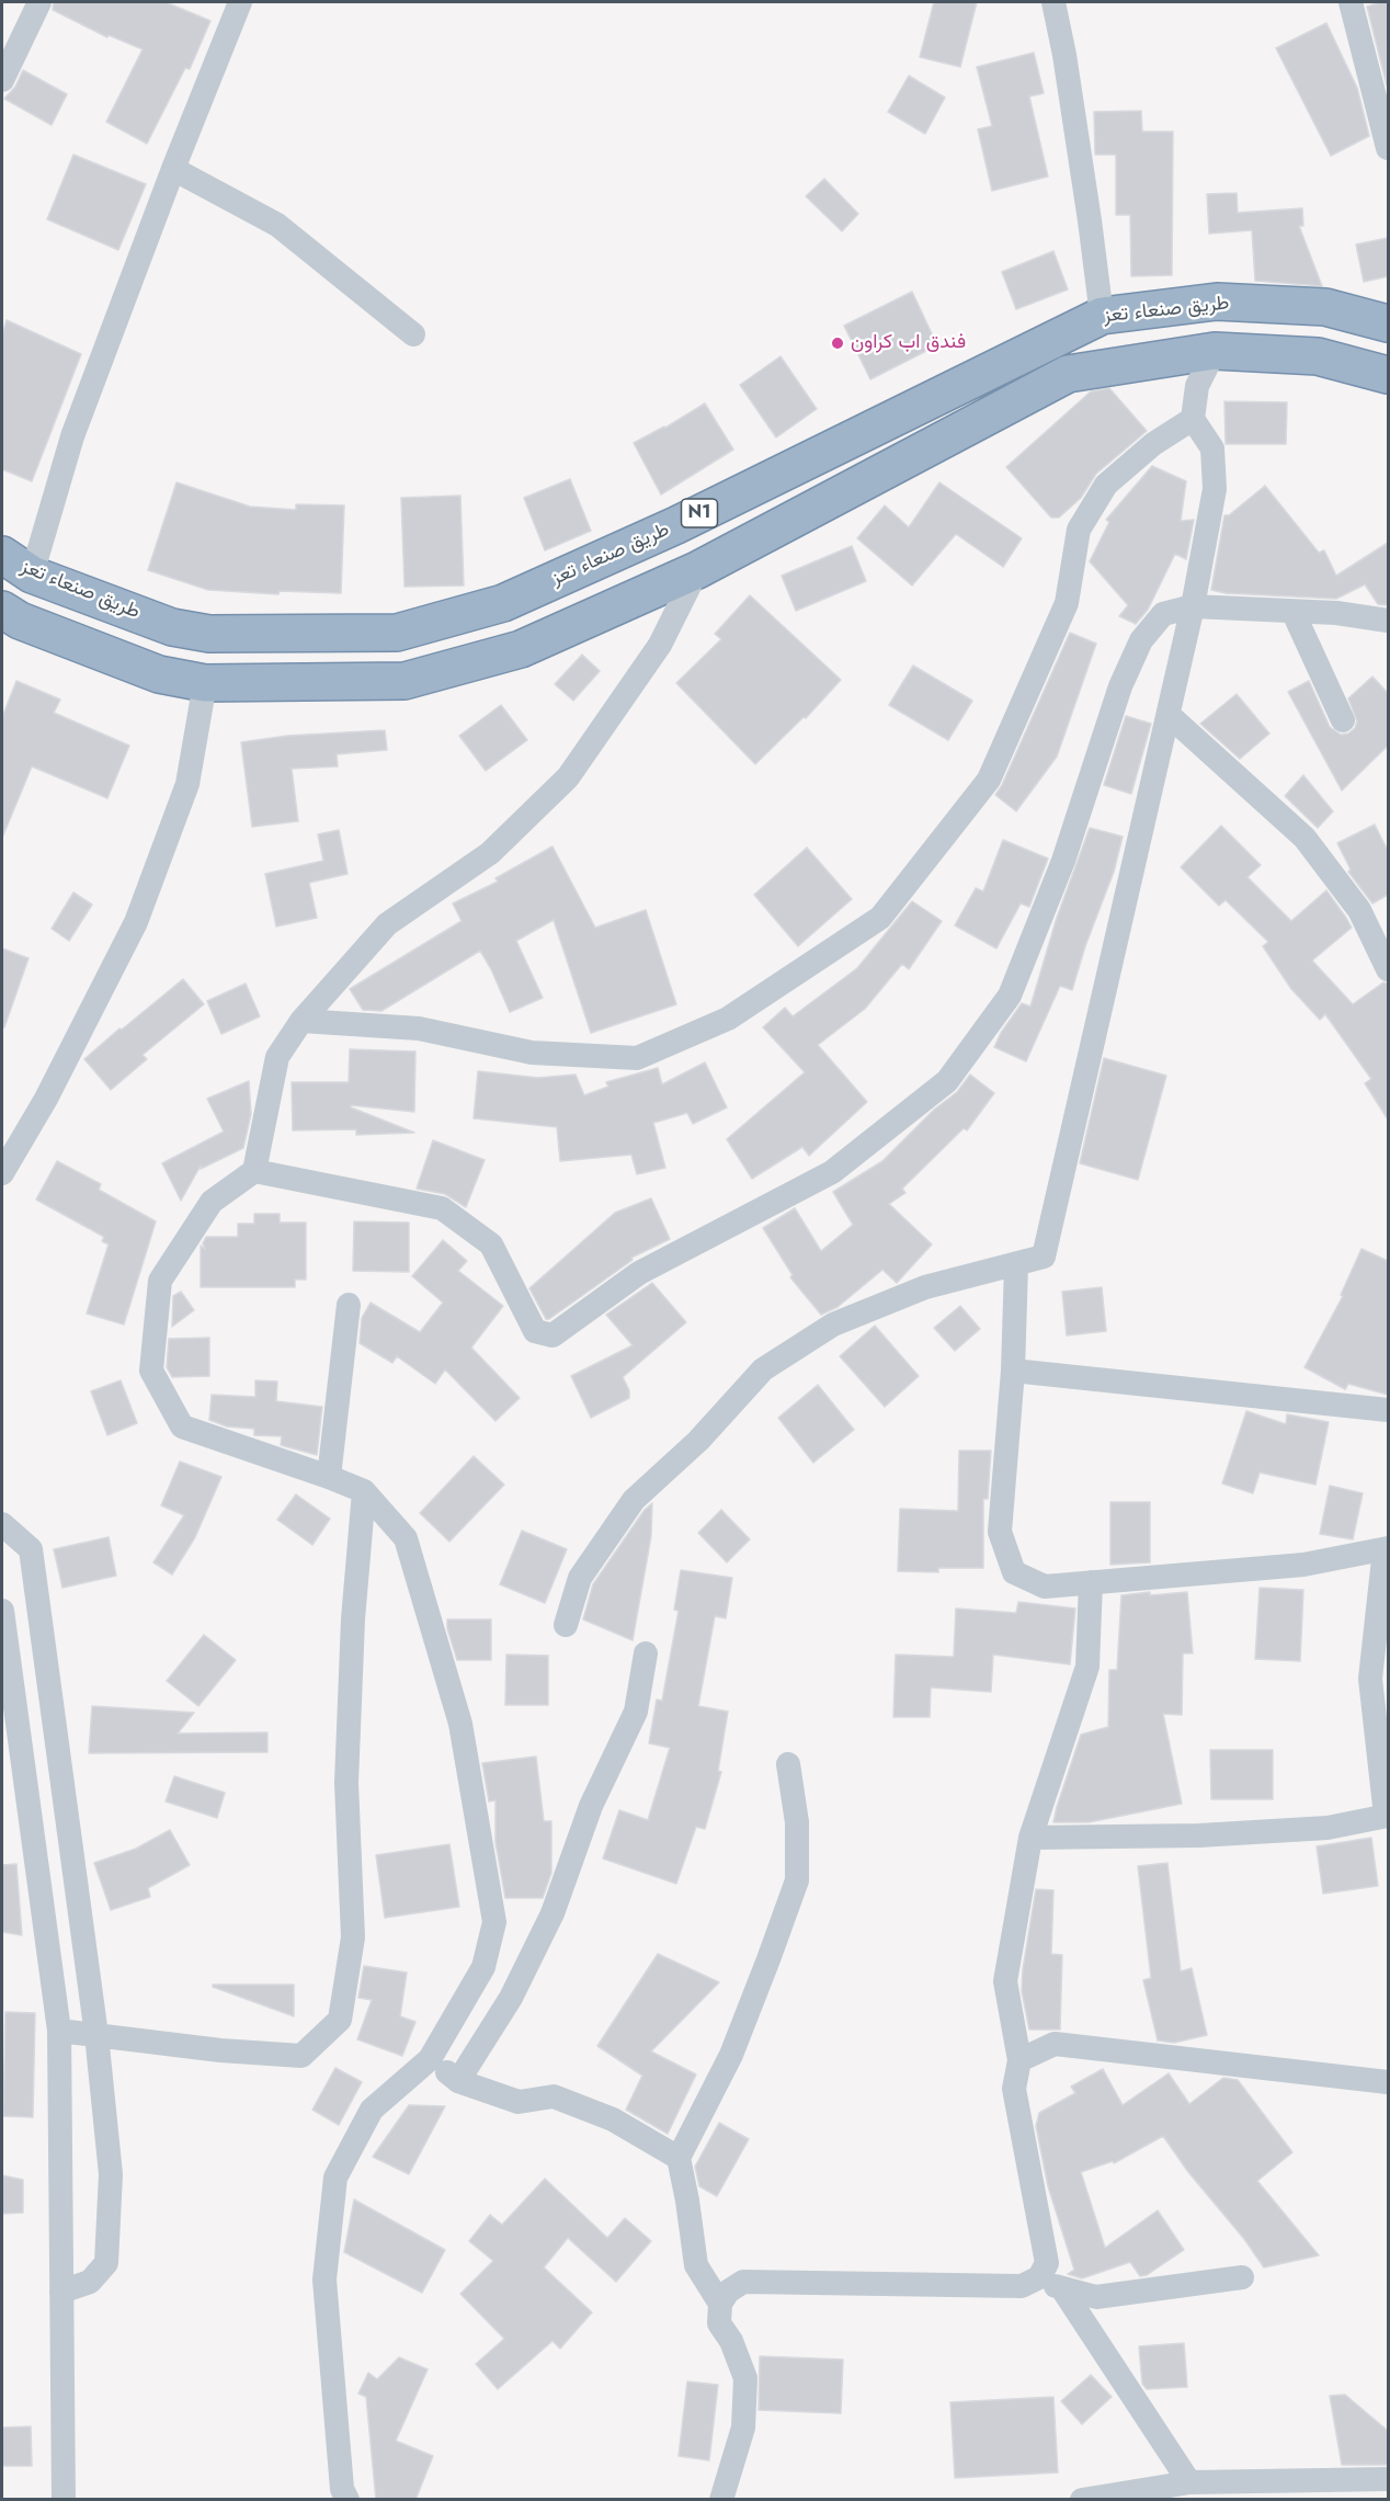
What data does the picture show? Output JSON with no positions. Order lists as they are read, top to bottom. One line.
{"streets":{"highway":["طريق صنعاء تعز","N1"]},"places":["فندق اب كراون"]}
